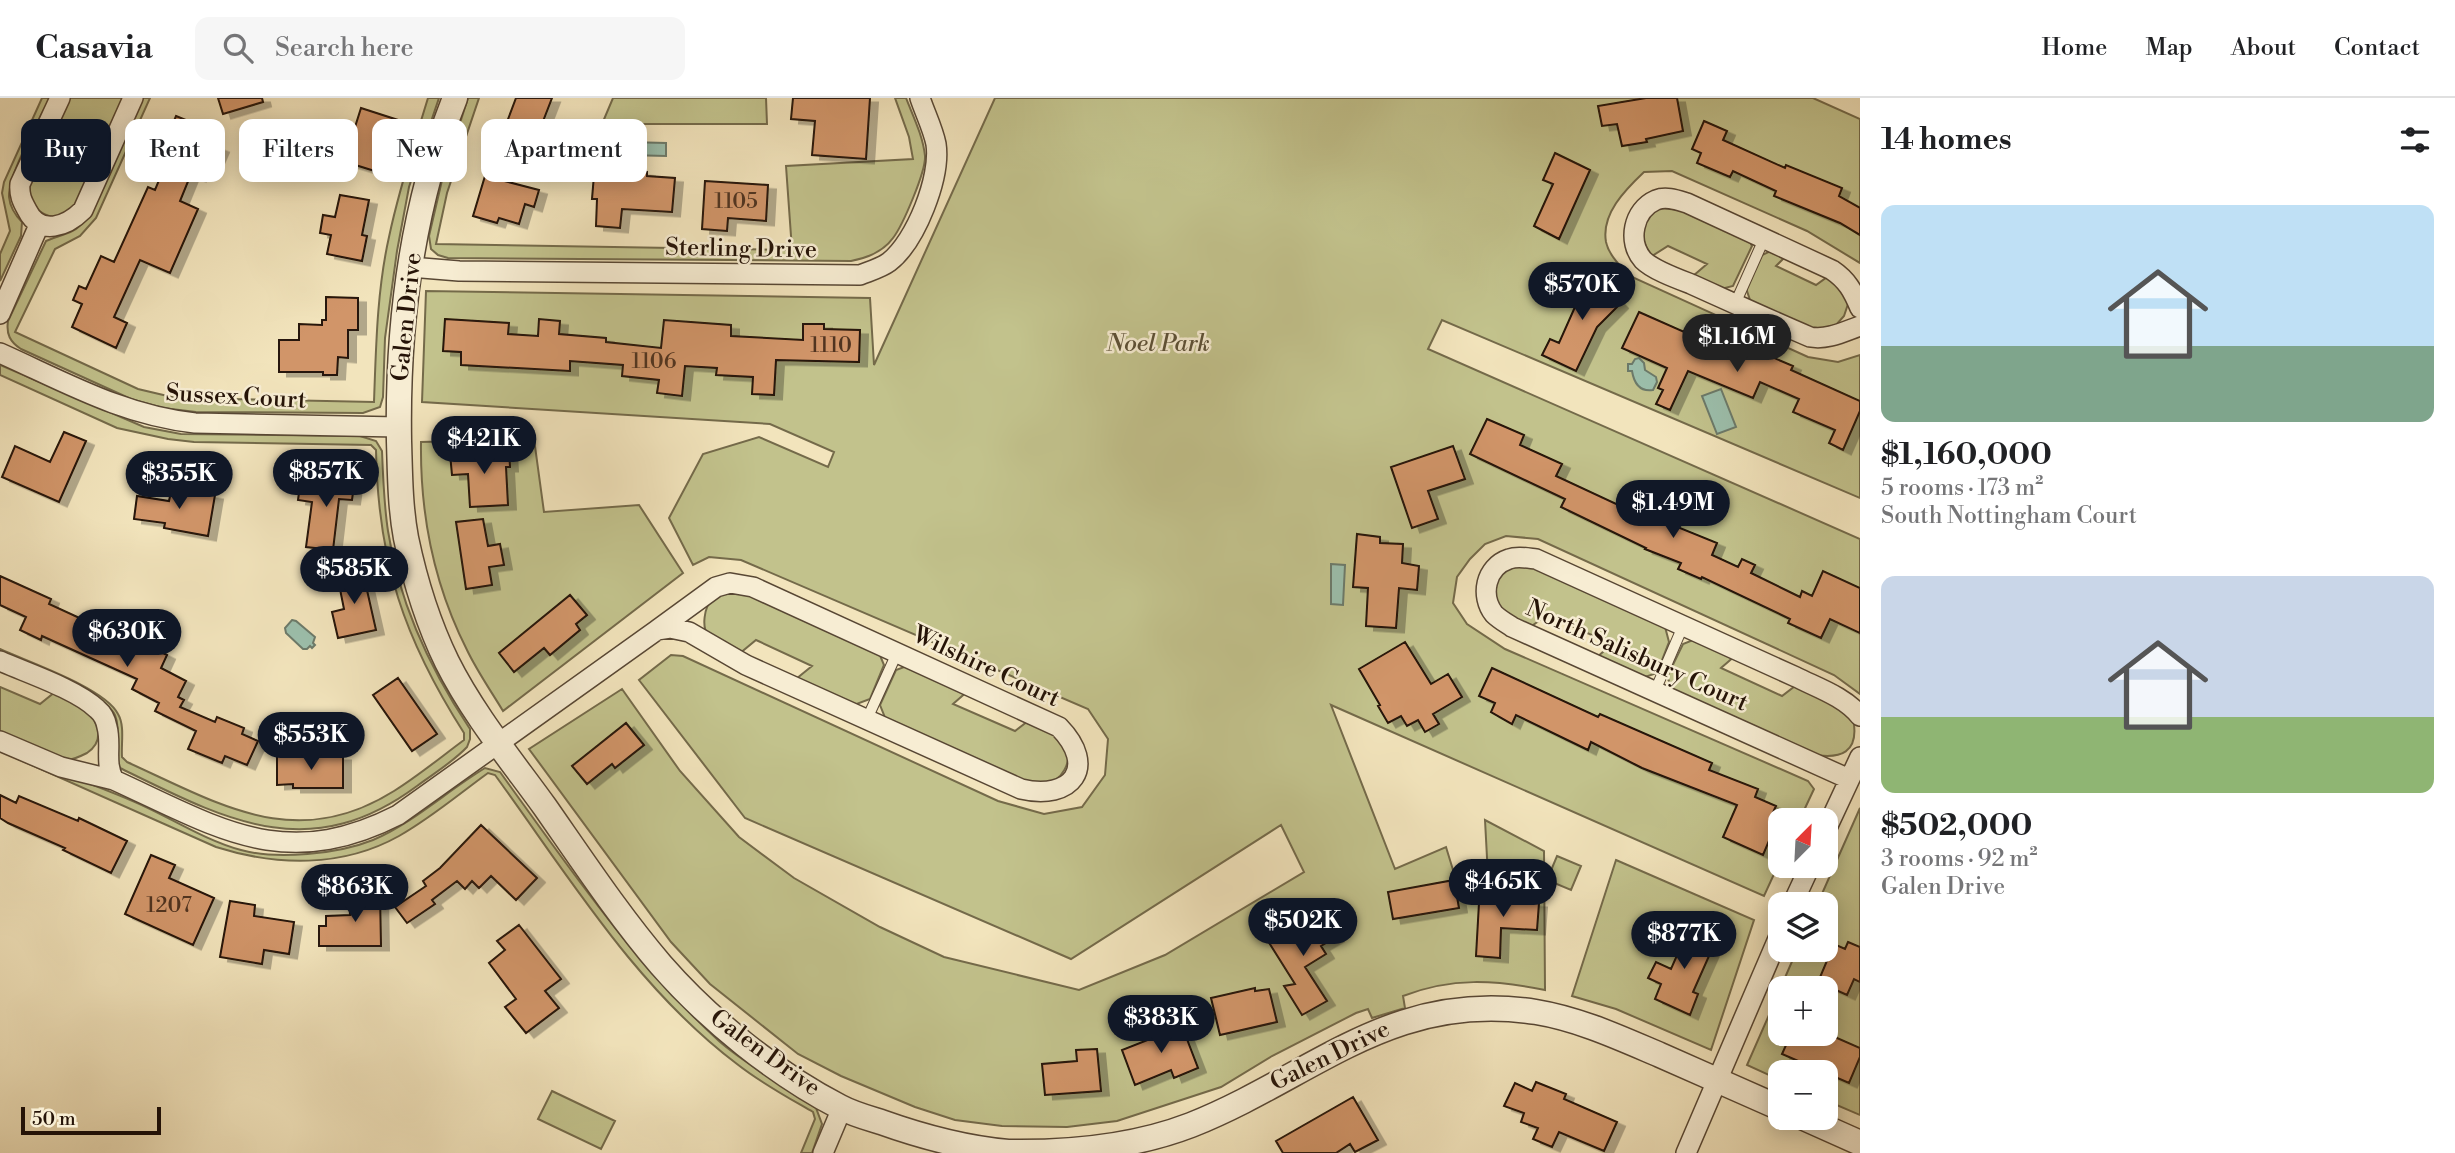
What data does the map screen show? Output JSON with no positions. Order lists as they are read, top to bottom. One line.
{"streets":{"street":["Sterling Drive","Galen Drive","Sussex Court","North Salisbury Court","Wilshire Court"]},"crossings":[["Sterling Drive","Galen Drive"],["Galen Drive","Sussex Court"],["Galen Drive","Wilshire Court"]],"parks":["Noel Park"],"house_numbers":["1105","1110","1106","1207"],"scale_bar":"50 m","north":"top right","page":{"header":"Casavia","search":"Search here","nav":["Home","Map","About","Contact"],"heading":"14 homes","chip":["Buy","Rent","Filters","New","Apartment"],"list":[{"name":"$1,160,000","note":"5 rooms · 173 m² · South Nottingham Court"},{"name":"$502,000","note":"3 rooms · 92 m² · Galen Drive"}],"price":["$570K","$1.16M","$421K","$857K","$355K","$1.49M","$585K","$630K","$553K","$465K","$863K","$502K","$877K","$383K"],"map_buttons":["+","−"],"scale":"50 m"}}
